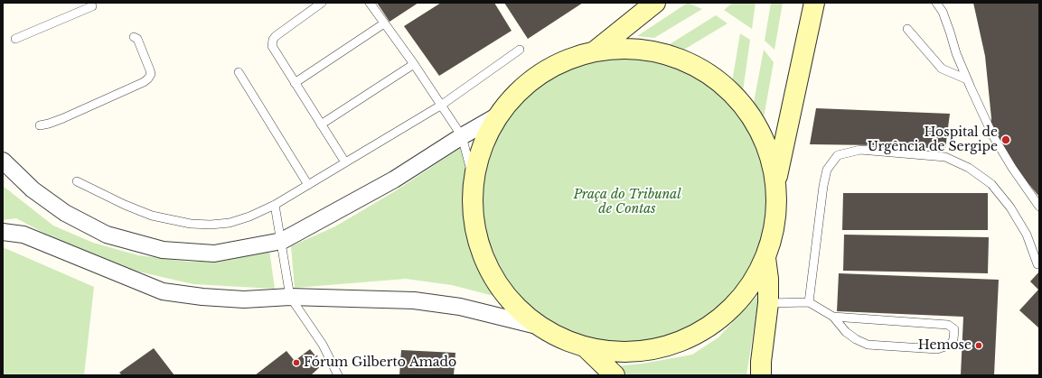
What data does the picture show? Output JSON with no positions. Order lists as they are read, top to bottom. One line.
{"parks":["Praça do Tribunal de Contas"],"places":["Hospital de Urgência de Sergipe","Hemose","Fórum Gilberto Amado"]}
